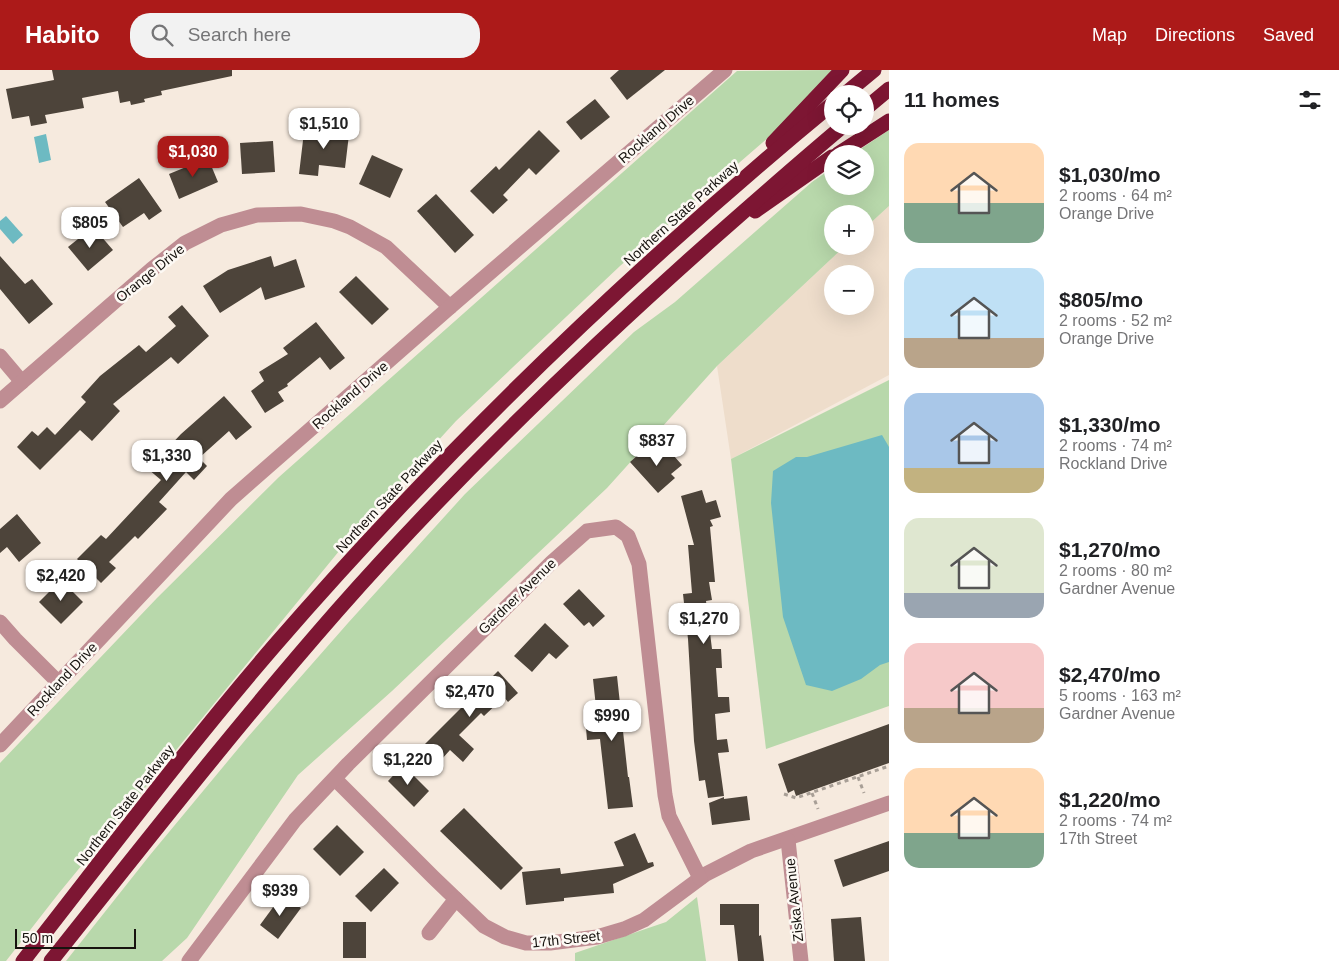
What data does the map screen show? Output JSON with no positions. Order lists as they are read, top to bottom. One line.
{"streets":{"highway":["Northern State Parkway"],"street":["Rockland Drive","Orange Drive","Gardner Avenue","Ziska Avenue","17th Street"]},"crossings":[["Rockland Drive","Orange Drive"],["Gardner Avenue","17th Street"],["Ziska Avenue","17th Street"]],"scale_bar":"50 m","page":{"header":"Habito","search":"Search here","nav":["Map","Directions","Saved"],"heading":"11 homes","map_buttons":["+","−"],"price":["$1,510","$1,030","$805","$837","$1,330","$2,420","$1,270","$2,470","$990","$1,220","$939"],"list":[{"name":"$1,030/mo","note":"2 rooms · 64 m² · Orange Drive"},{"name":"$805/mo","note":"2 rooms · 52 m² · Orange Drive"},{"name":"$1,330/mo","note":"2 rooms · 74 m² · Rockland Drive"},{"name":"$1,270/mo","note":"2 rooms · 80 m² · Gardner Avenue"},{"name":"$2,470/mo","note":"5 rooms · 163 m² · Gardner Avenue"},{"name":"$1,220/mo","note":"2 rooms · 74 m² · 17th Street"}],"scale":"50 m"}}
